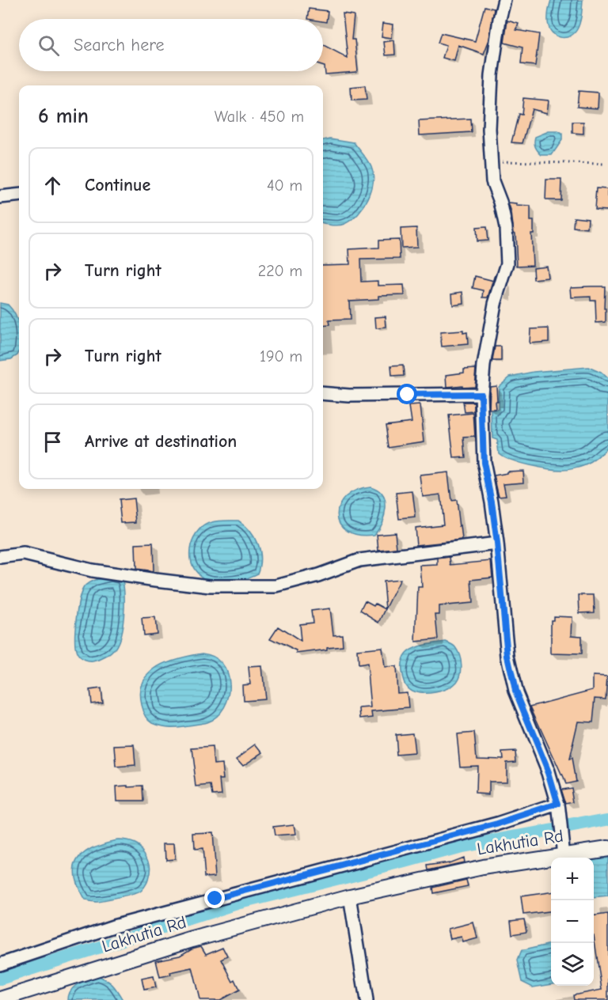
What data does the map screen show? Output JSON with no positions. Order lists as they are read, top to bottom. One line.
{"streets":{"street":["Lakhutia Rd"]},"page":{"search":"Search here","heading":["6 min","Walk · 450 m"],"list":[["Continue","40 m"],["Turn right","220 m"],["Turn right","190 m"],"Arrive at destination"],"map_buttons":["+","−"]}}
